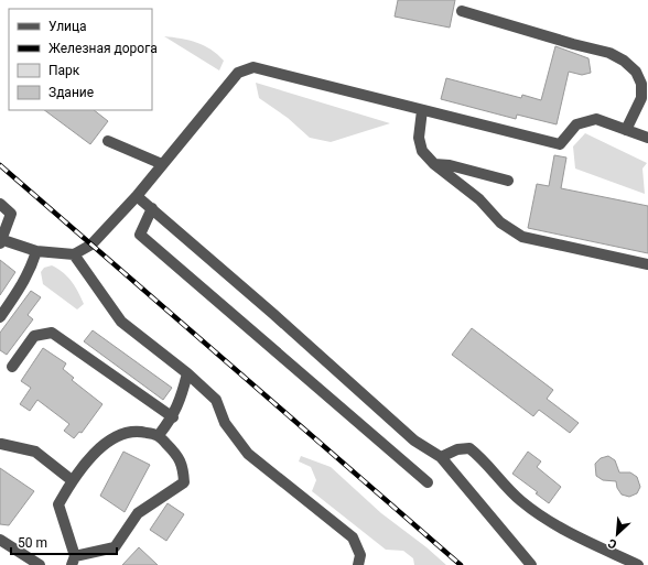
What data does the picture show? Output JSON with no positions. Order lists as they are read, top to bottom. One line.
{"legend":["Улица","Железная дорога","Парк","Здание"],"scale_bar":"50 m","north":"bottom left"}
